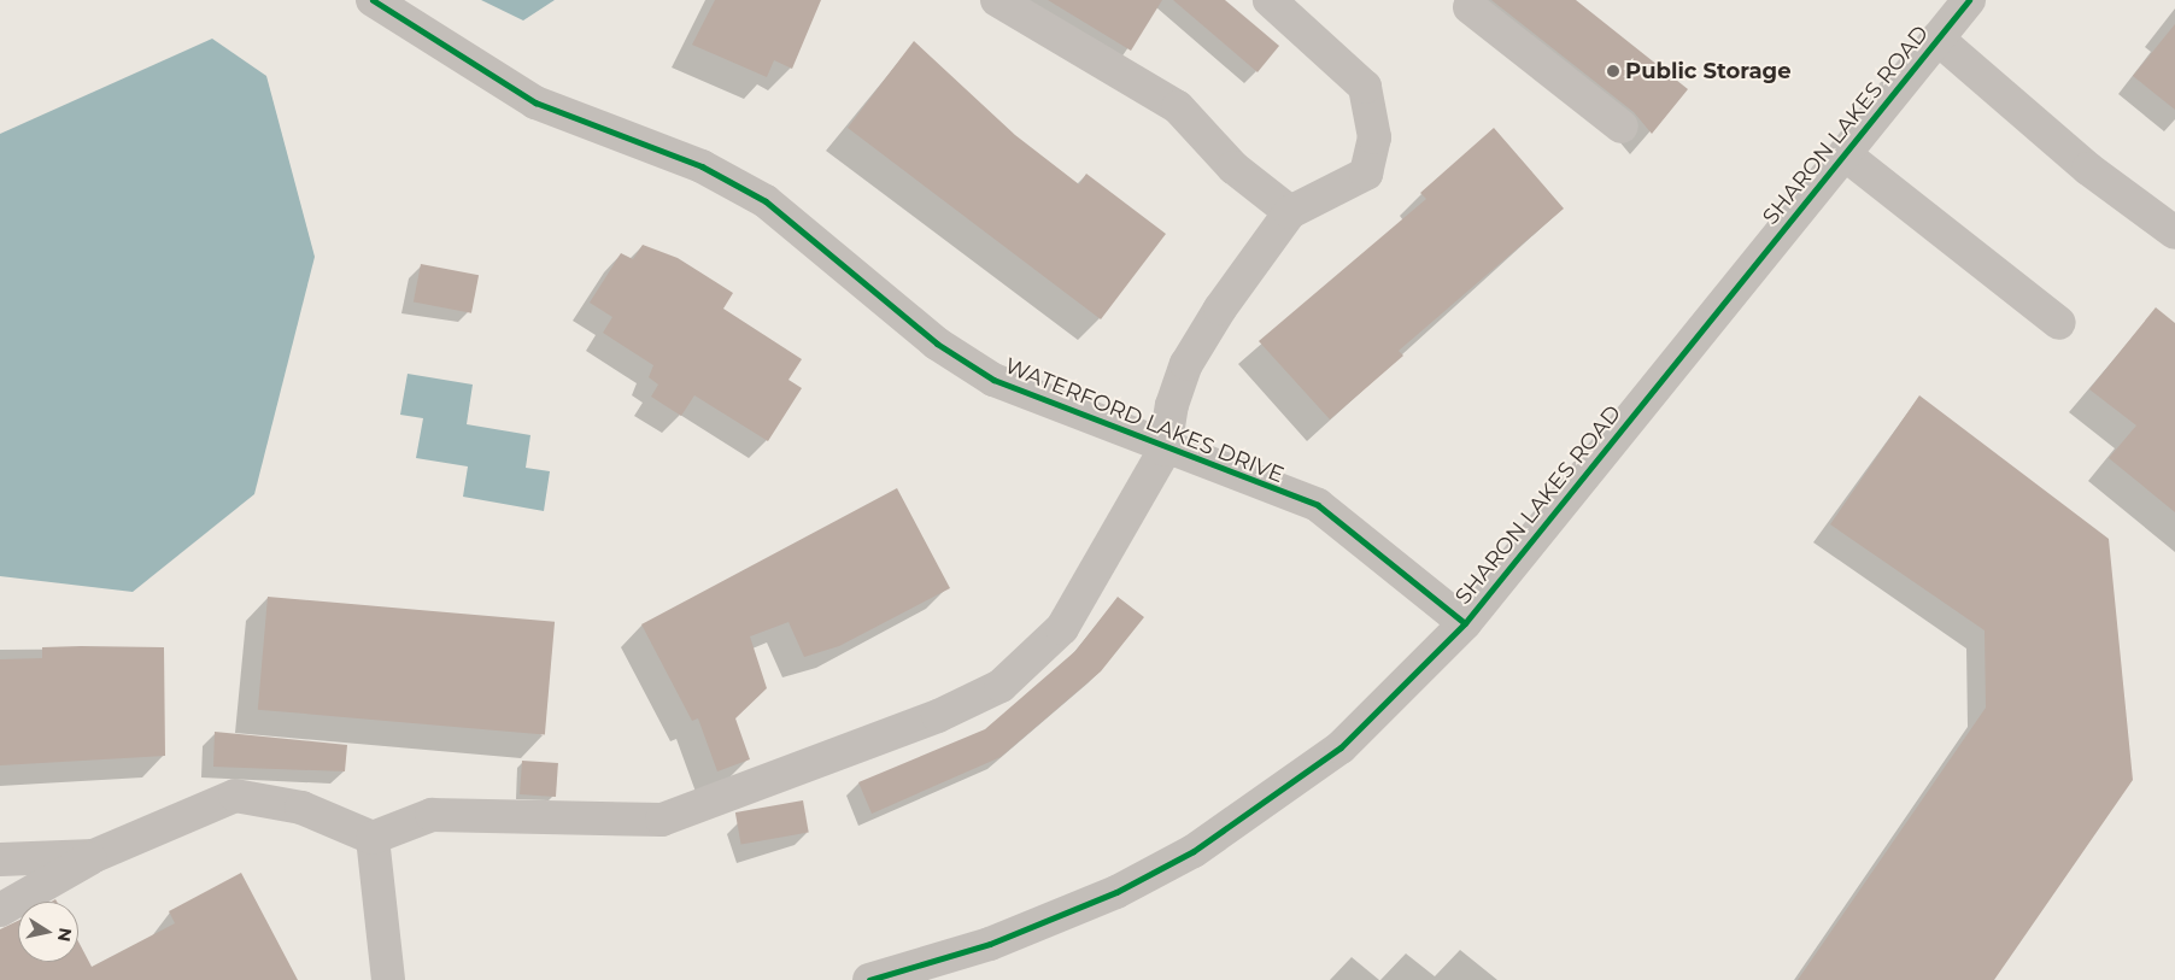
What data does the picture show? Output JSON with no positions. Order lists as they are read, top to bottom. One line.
{"streets":{"street":["SHARON LAKES ROAD","WATERFORD LAKES DRIVE"]},"crossings":[["SHARON LAKES ROAD","WATERFORD LAKES DRIVE"]],"places":["Public Storage"],"north":"right"}
